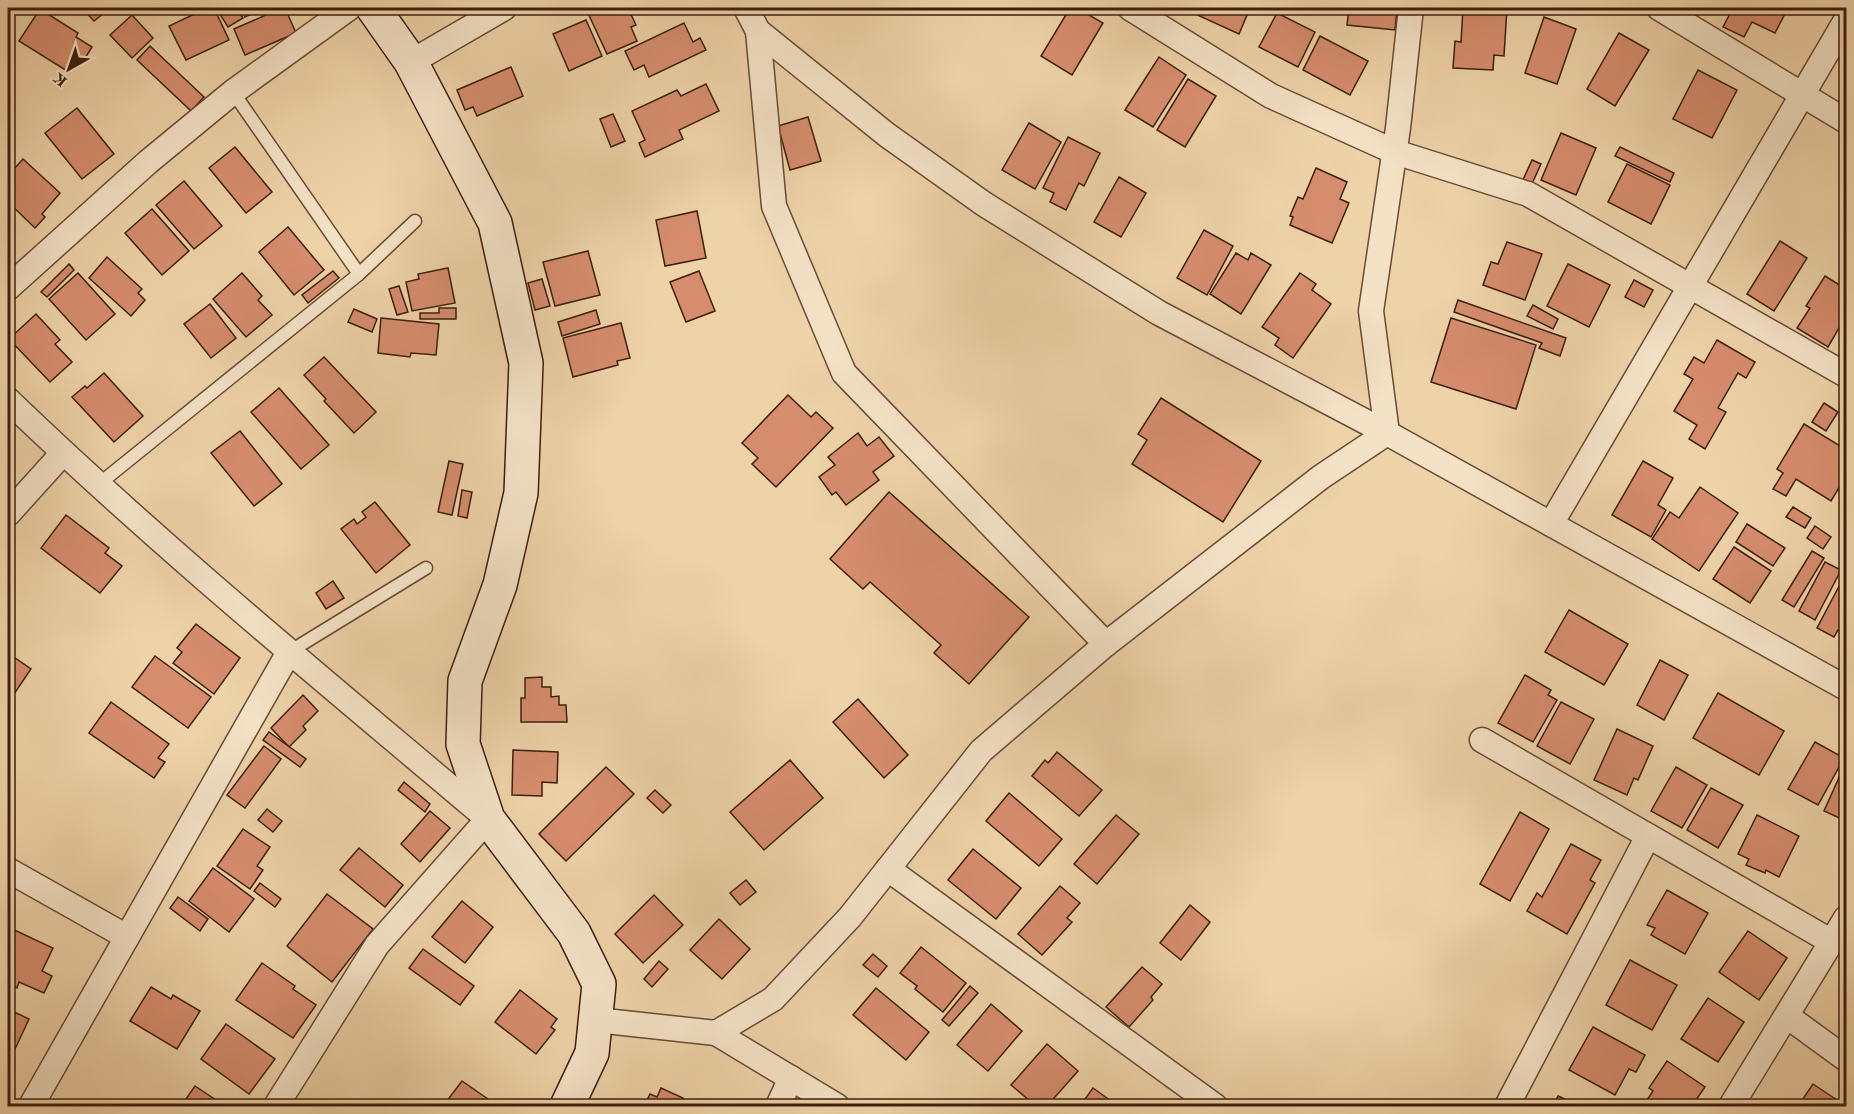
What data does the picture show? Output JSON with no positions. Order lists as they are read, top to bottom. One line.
{"north":"bottom left"}
